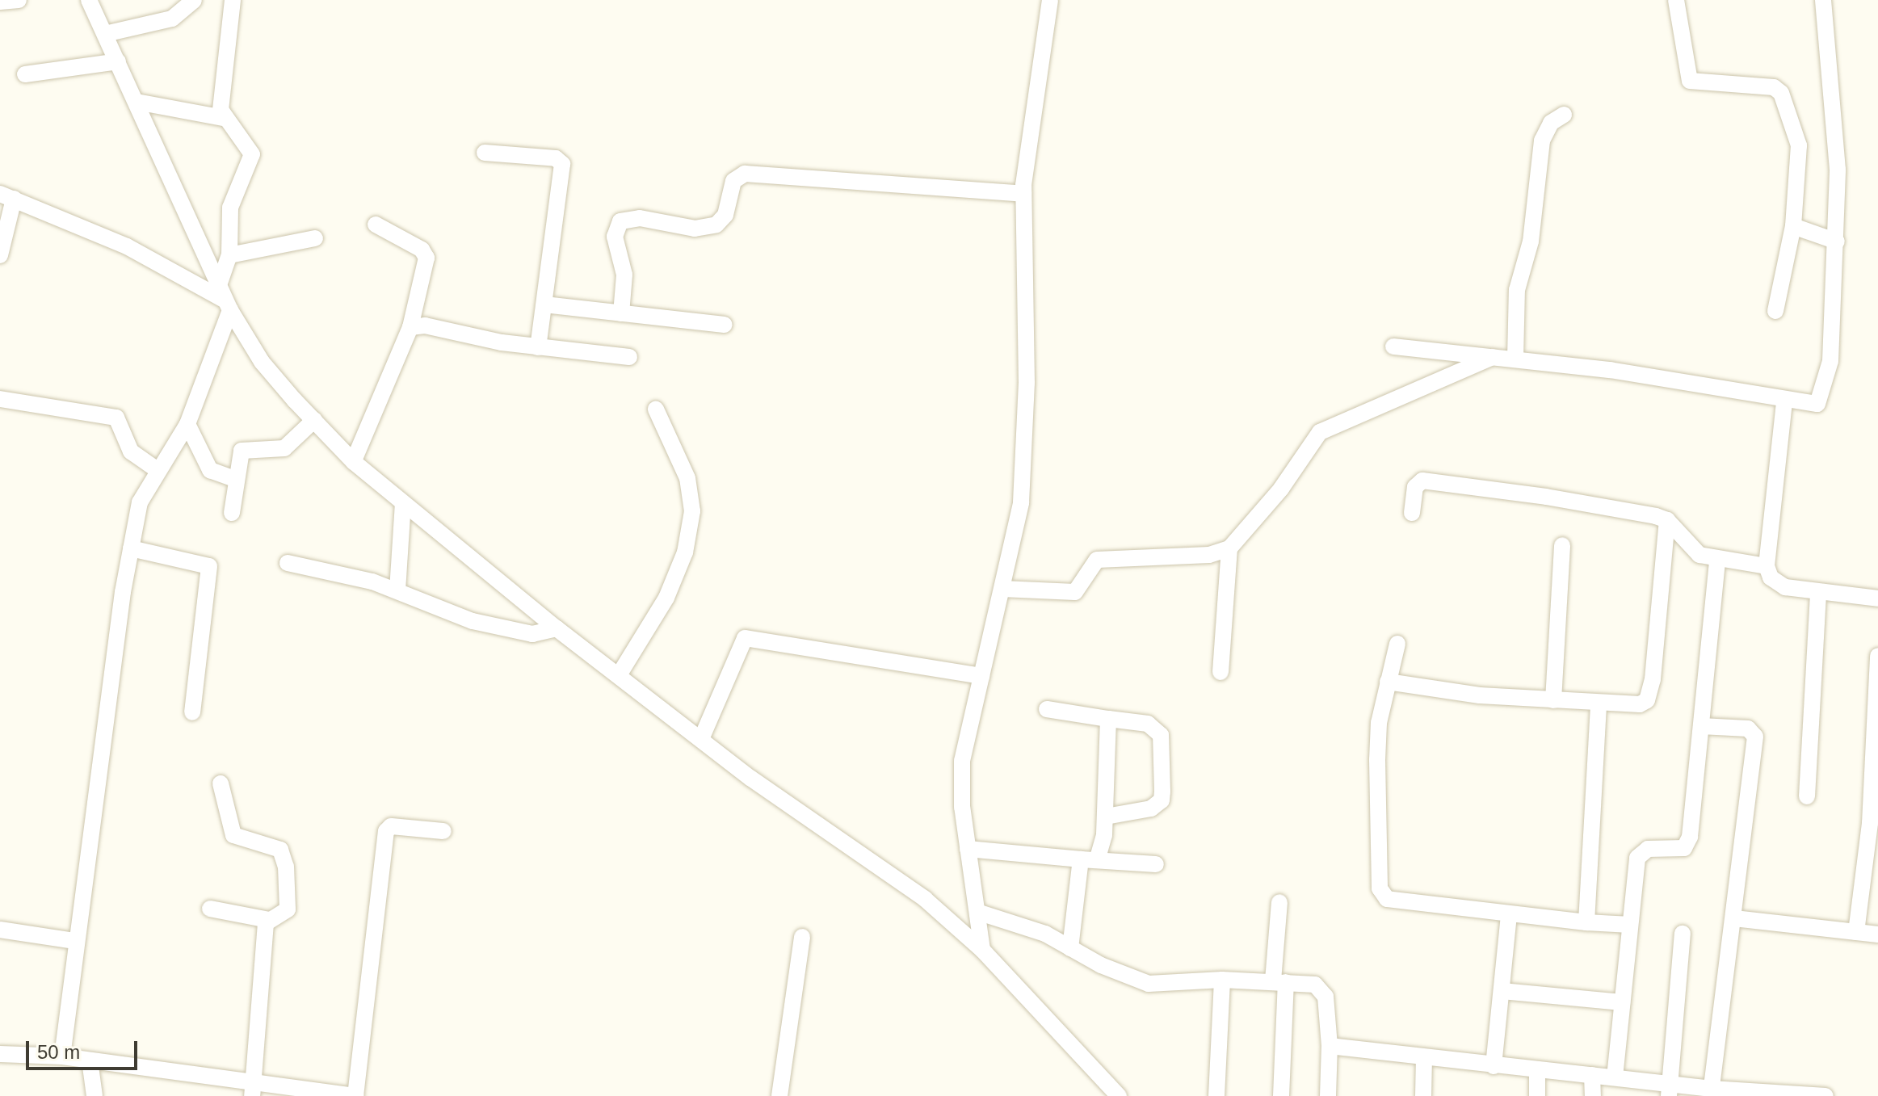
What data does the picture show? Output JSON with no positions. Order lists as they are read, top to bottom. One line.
{"scale_bar":"50 m"}
